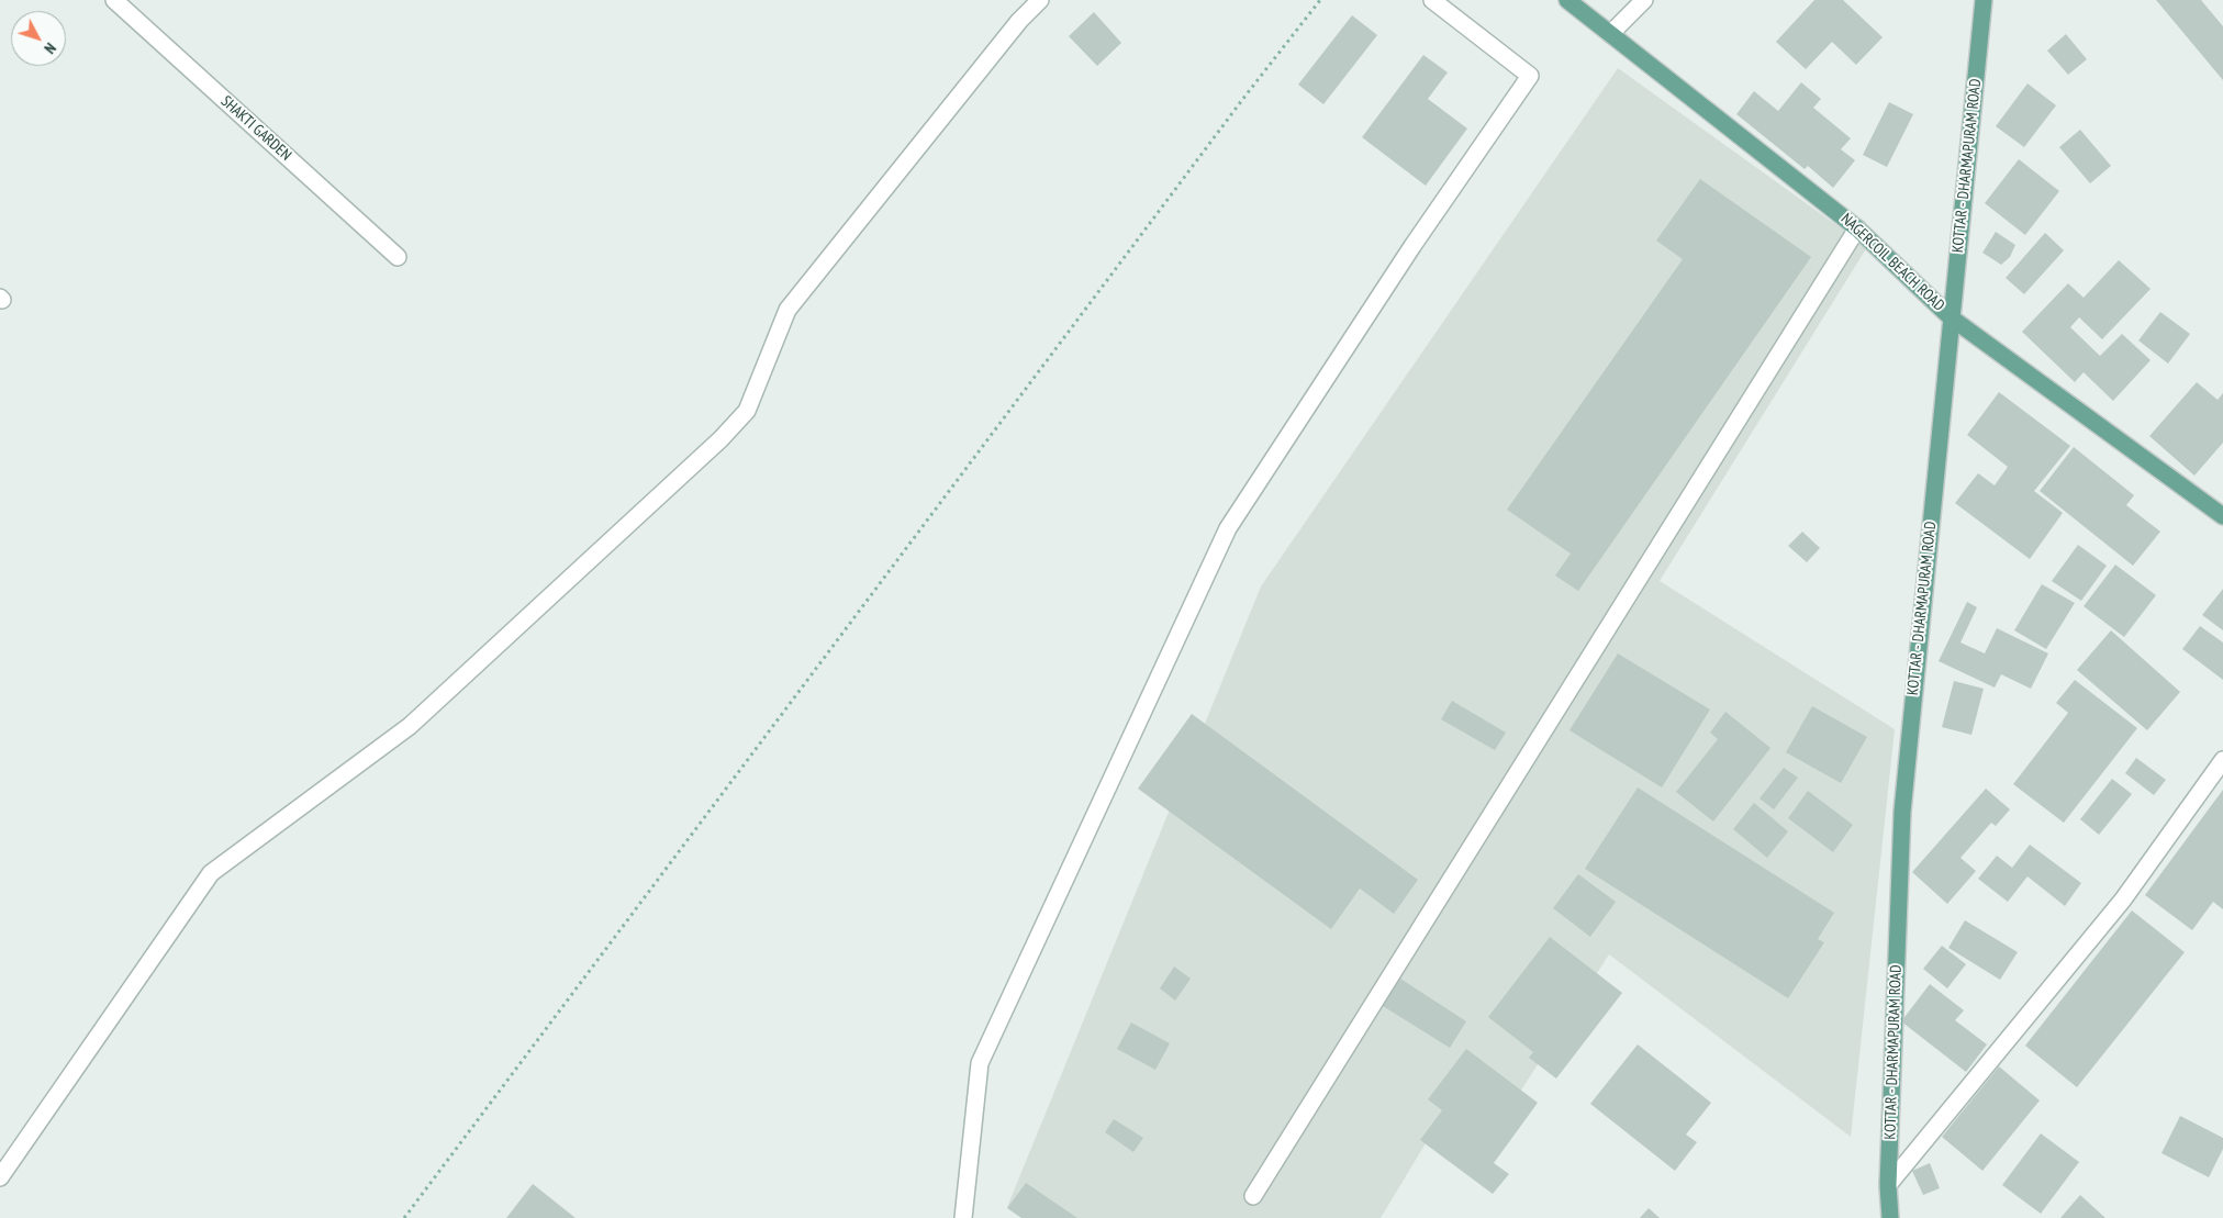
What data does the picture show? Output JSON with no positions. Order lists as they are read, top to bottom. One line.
{"streets":{"main road":["KOTTAR - DHARMAPURAM ROAD","NAGERCOIL BEACH ROAD"],"street":["SHAKTI GARDEN"]},"crossings":[["KOTTAR - DHARMAPURAM ROAD","NAGERCOIL BEACH ROAD"]],"north":"bottom right"}
